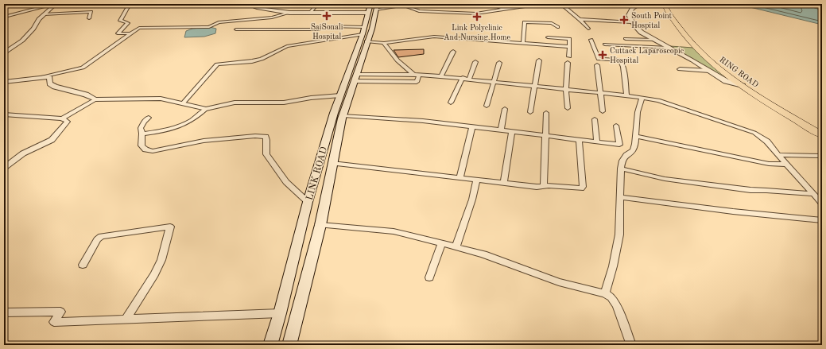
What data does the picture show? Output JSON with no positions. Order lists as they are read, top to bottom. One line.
{"streets":{"main road":["RING ROAD","LINK ROAD"]},"places":{"health":["SaiSonali Hospital","Link Polyclinic And Nursing Home","South Point Hospital","Cuttack Laparoscopic Hospital"]}}
